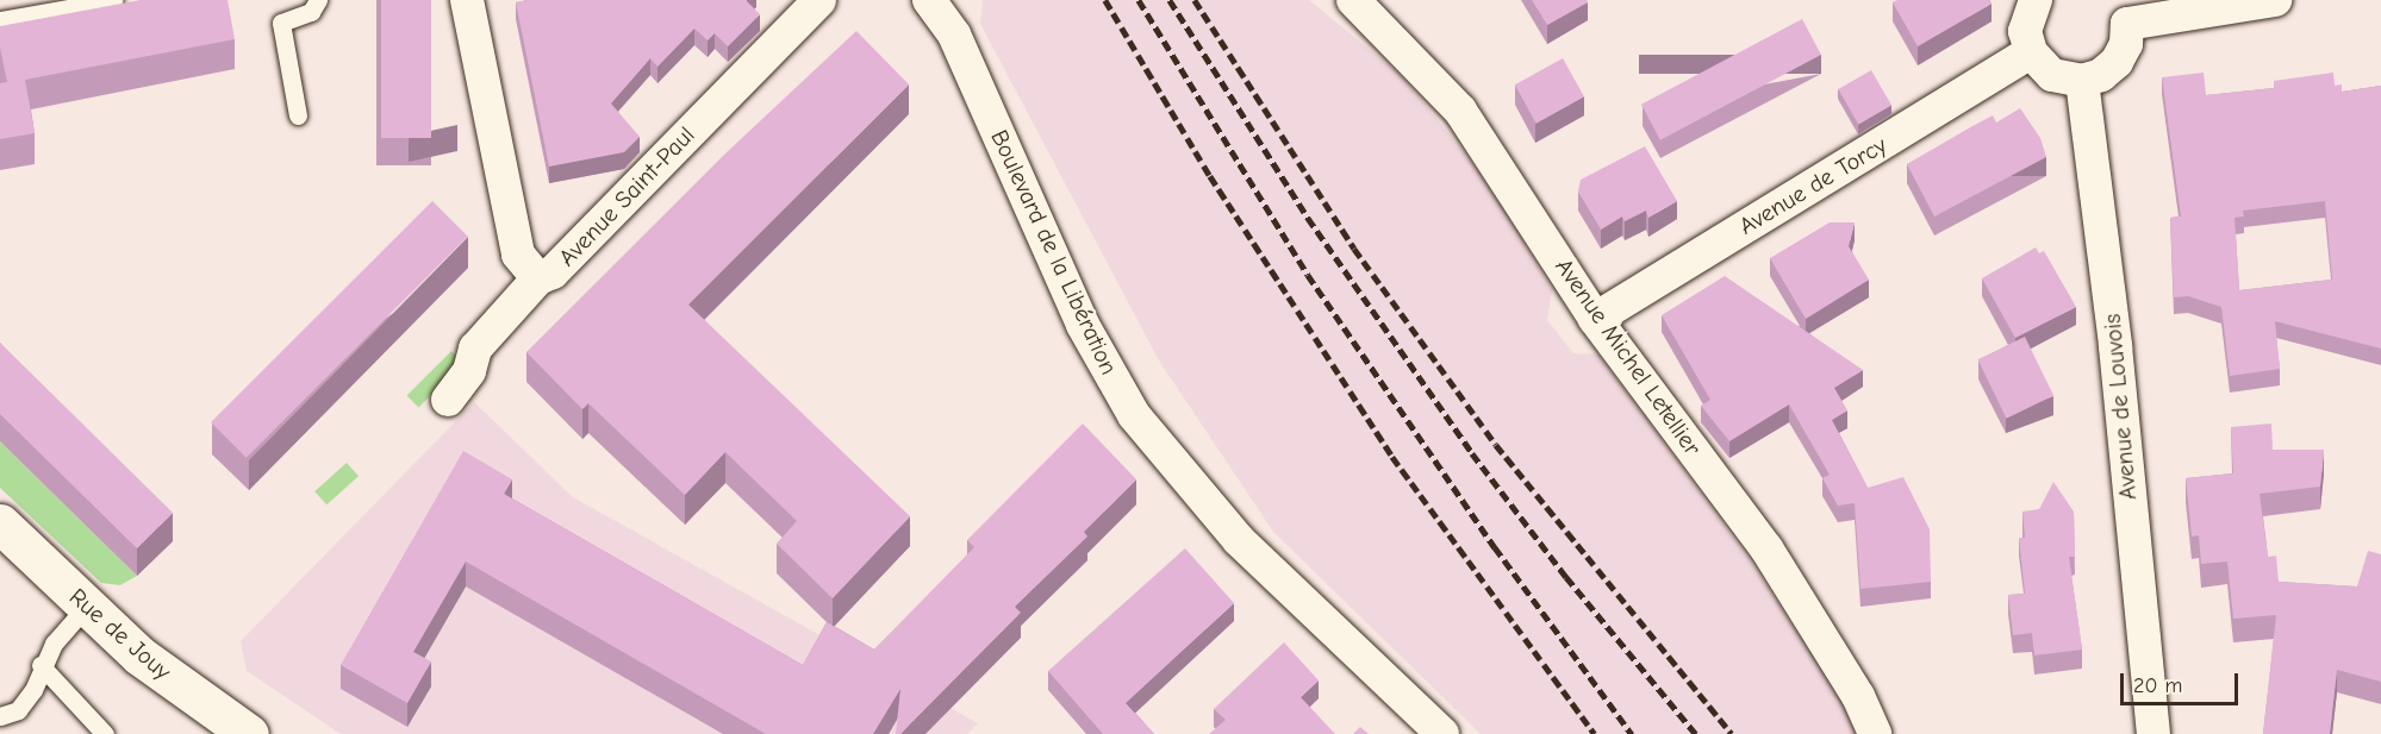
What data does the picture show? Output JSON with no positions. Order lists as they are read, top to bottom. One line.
{"streets":{"main road":["Rue de Jouy"],"street":["Avenue de Torcy","Avenue Saint-Paul","Boulevard de la Libération","Avenue Michel Letellier","Avenue de Louvois"]},"crossings":[["Avenue de Torcy","Avenue Michel Letellier"]],"scale_bar":"20 m"}
